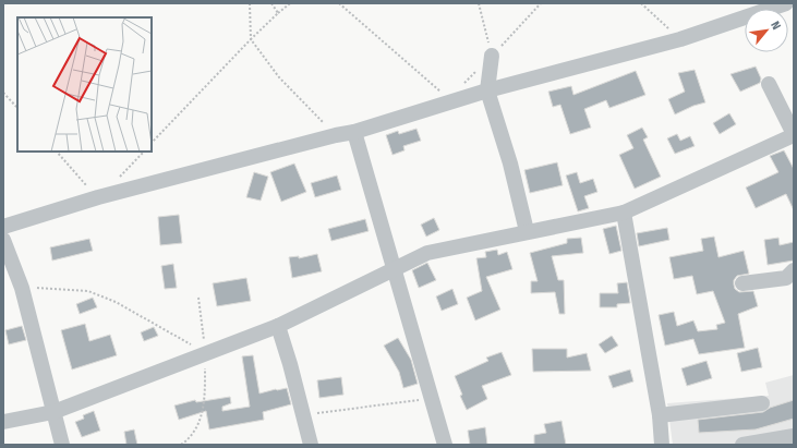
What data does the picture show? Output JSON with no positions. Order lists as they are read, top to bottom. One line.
{"north":"top right"}
